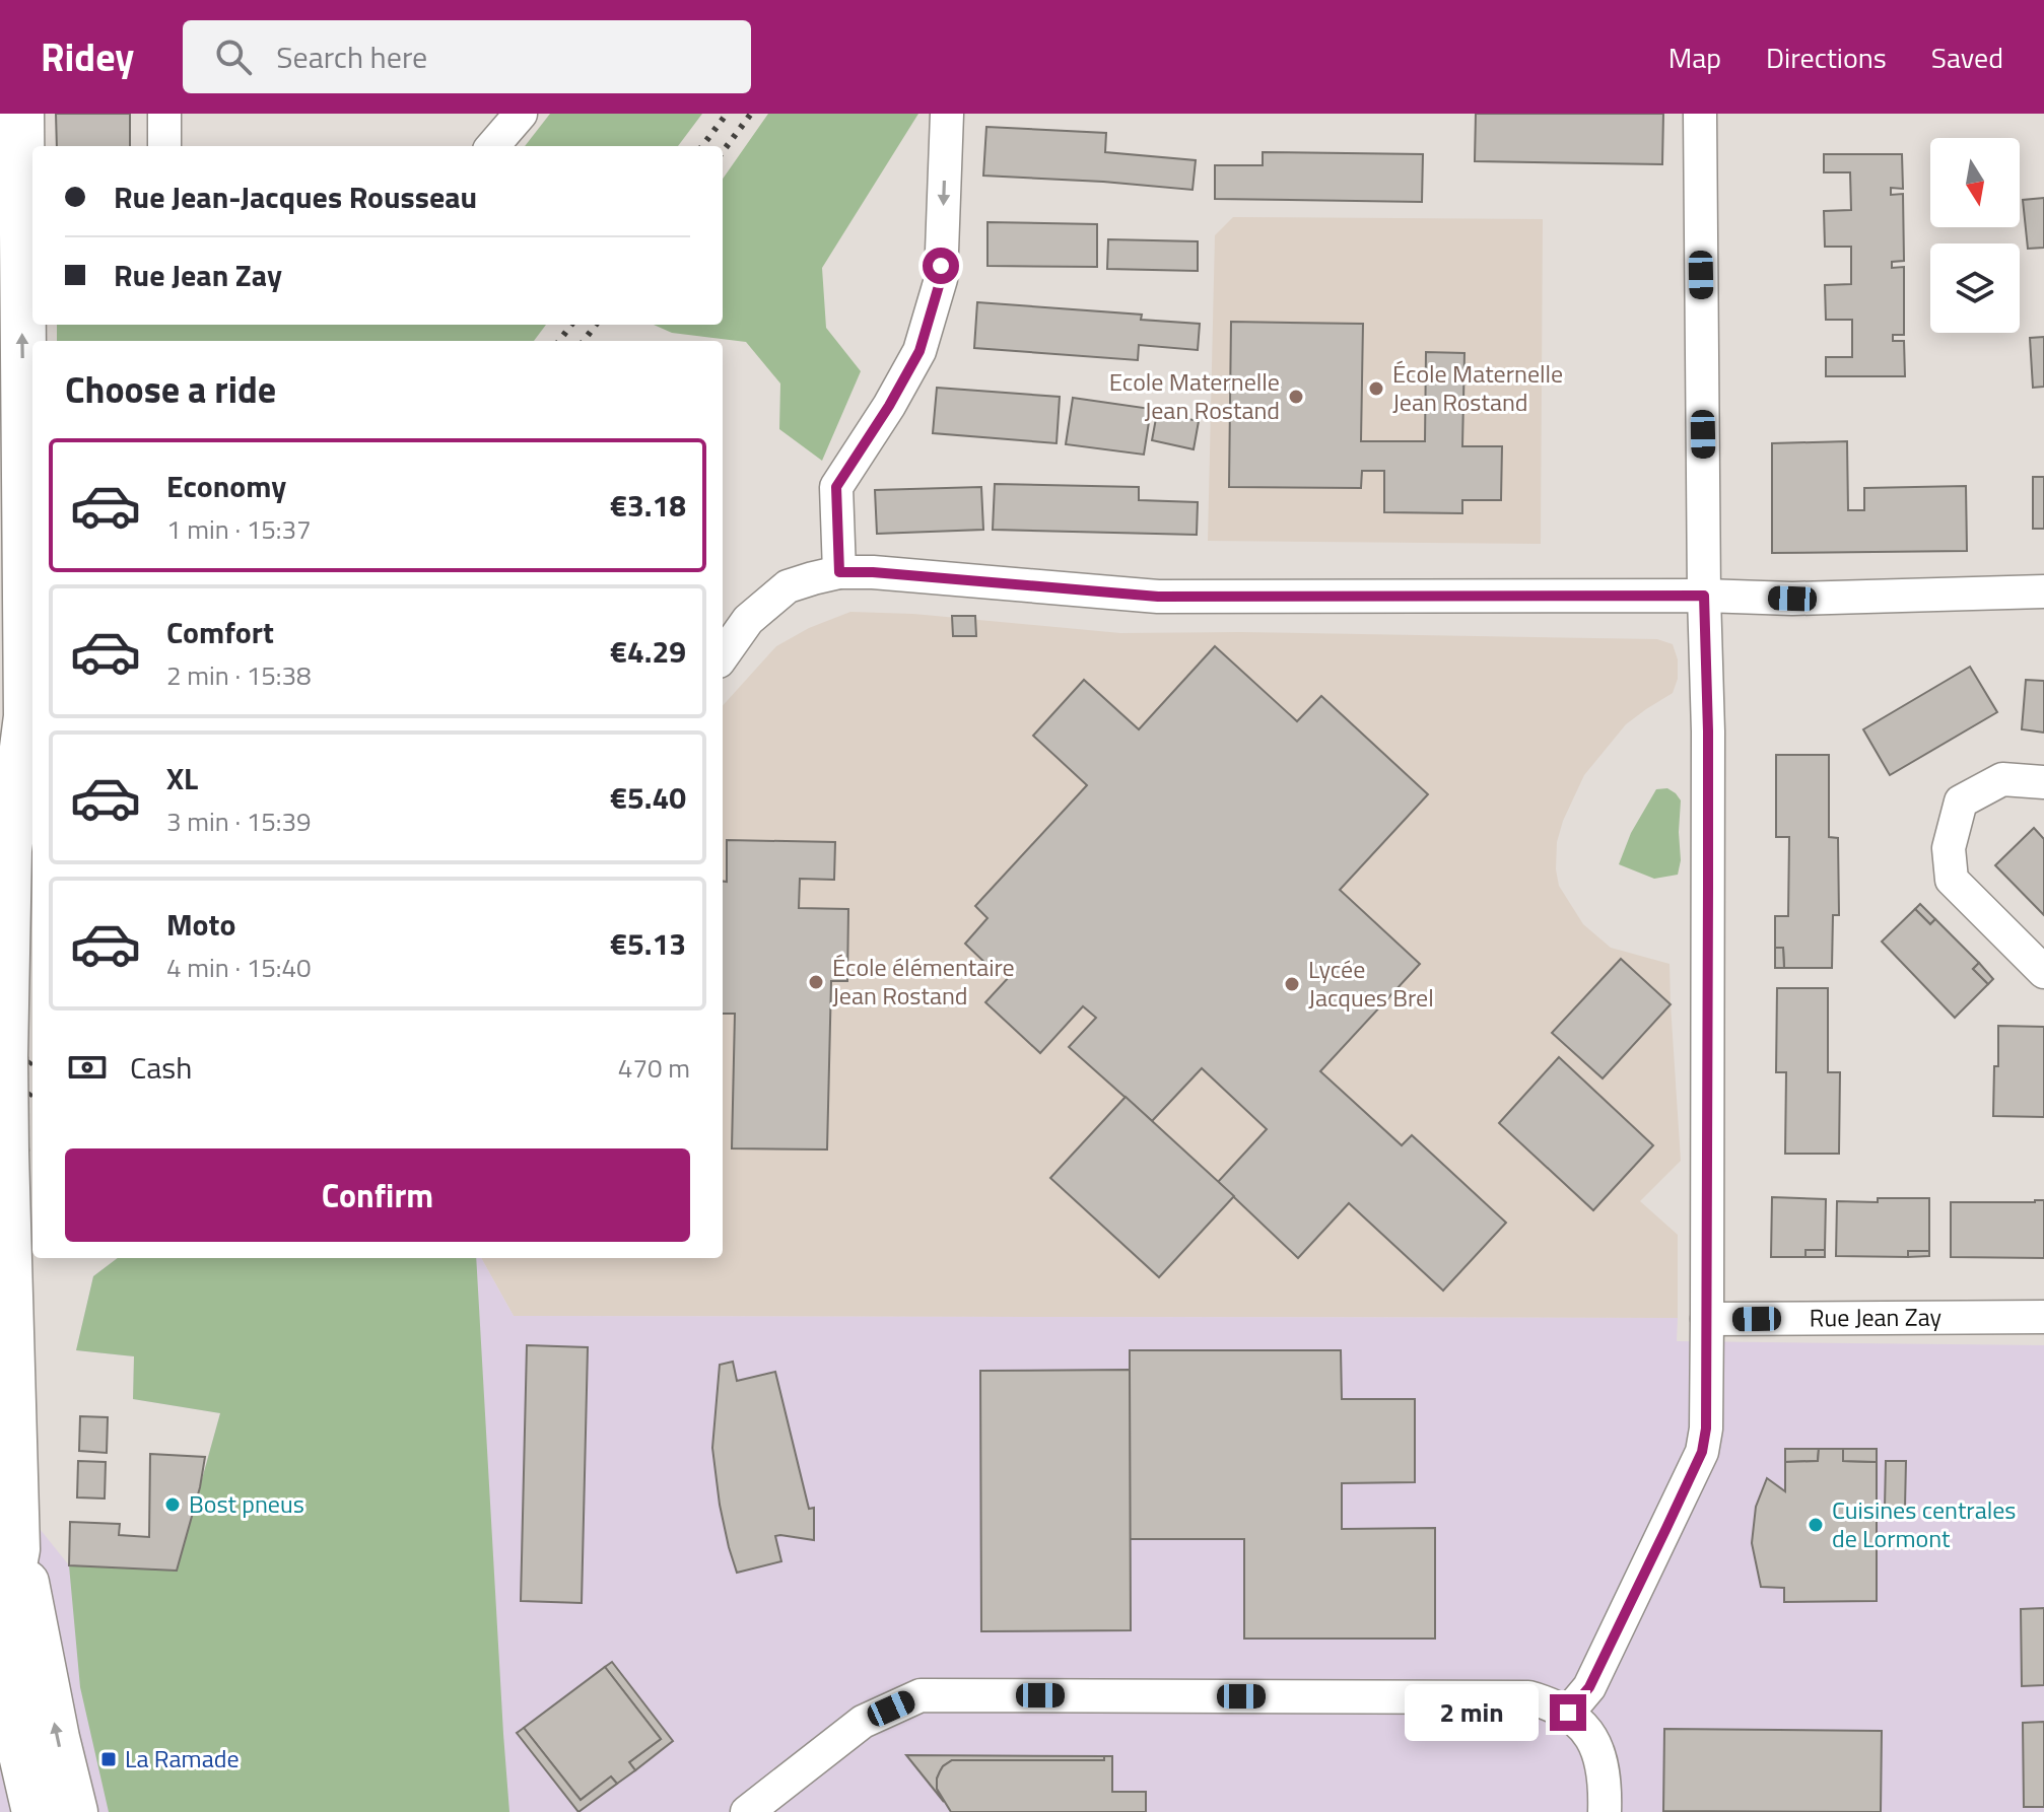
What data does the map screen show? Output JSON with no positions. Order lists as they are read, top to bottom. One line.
{"streets":{"street":["Rue Jean Zay"]},"places":{"other":["École Maternelle Jean Rostand","Ecole Maternelle Jean Rostand","École élémentaire Jean Rostand","Lycée Jacques Brel","Bost pneus","Cuisines centrales de Lormont"],"transit":["La Ramade"]},"north":"bottom","page":{"header":"Ridey","search":"Search here","nav":["Map","Directions","Saved"],"banner":["Rue Jean-Jacques Rousseau","Rue Jean Zay"],"heading":"Choose a ride","list":[{"name":"Economy","note":"1 min · 15:37","value":"€3.18"},{"name":"Comfort","note":"2 min · 15:38","value":"€4.29"},{"name":"XL","note":"3 min · 15:39","value":"€5.40"},{"name":"Moto","note":"4 min · 15:40","value":"€5.13"}],"pay":["Cash","470 m"],"buttons":"Confirm","bubble":"2 min"}}
